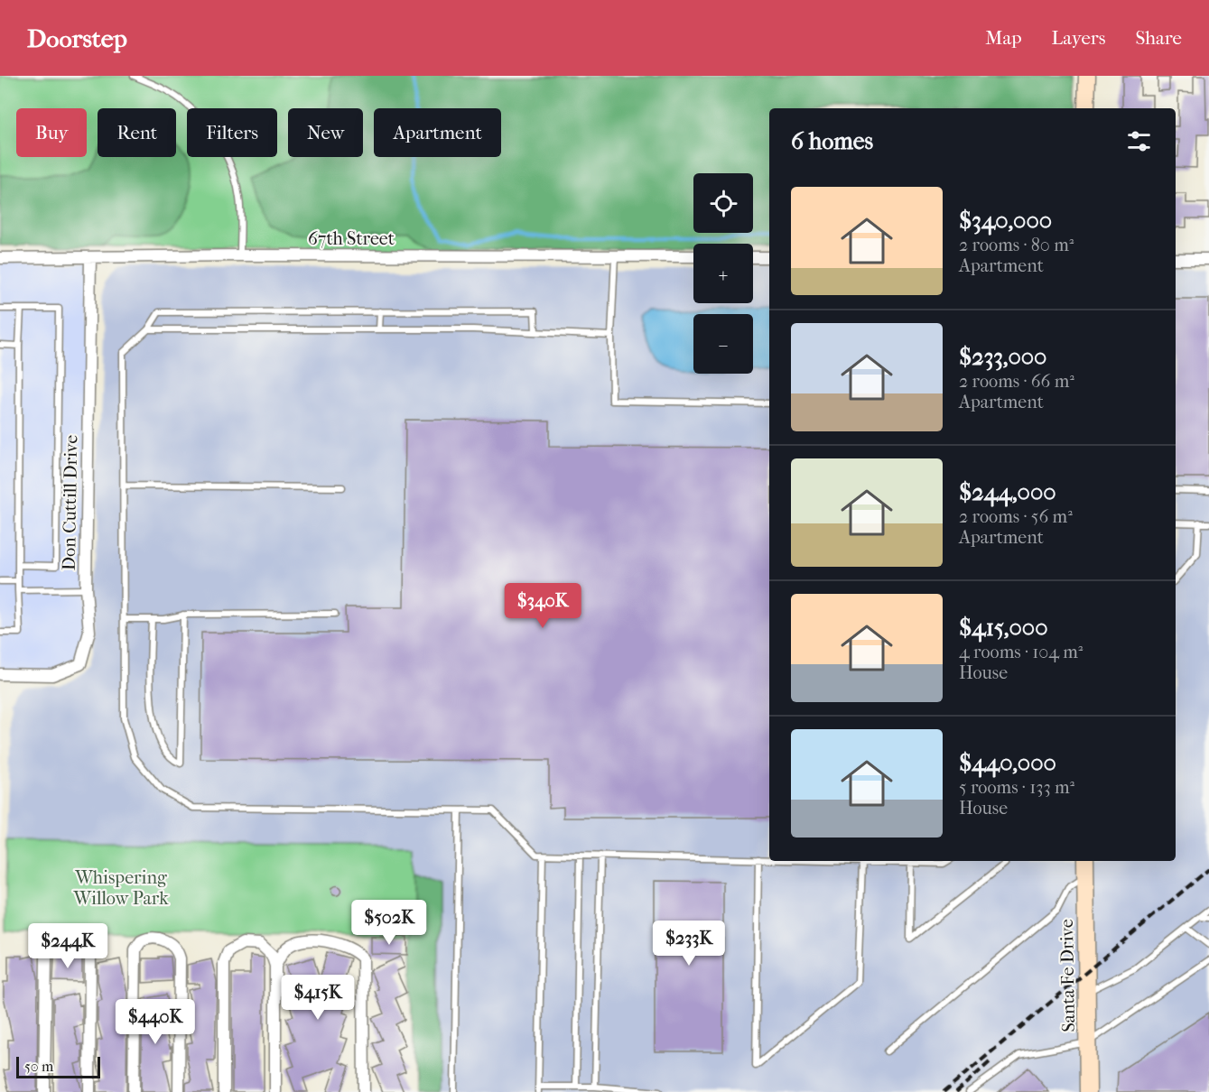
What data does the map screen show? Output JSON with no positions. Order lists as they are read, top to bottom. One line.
{"streets":{"street":["67th Street","Don Cuttill Drive","Santa Fe Drive"]},"crossings":[["67th Street","Don Cuttill Drive"]],"parks":["Whispering Willow Park"],"scale_bar":"50 m","page":{"header":"Doorstep","nav":["Map","Layers","Share"],"chip":["Buy","Rent","Filters","New","Apartment"],"heading":"6 homes","map_buttons":["+","−"],"list":[{"name":"$340,000","note":"2 rooms · 80 m² · Apartment"},{"name":"$233,000","note":"2 rooms · 66 m² · Apartment"},{"name":"$244,000","note":"2 rooms · 56 m² · Apartment"},{"name":"$415,000","note":"4 rooms · 104 m² · House"},{"name":"$440,000","note":"5 rooms · 133 m² · House"}],"price":["$340K","$502K","$233K","$244K","$415K","$440K"],"scale":"50 m"}}
